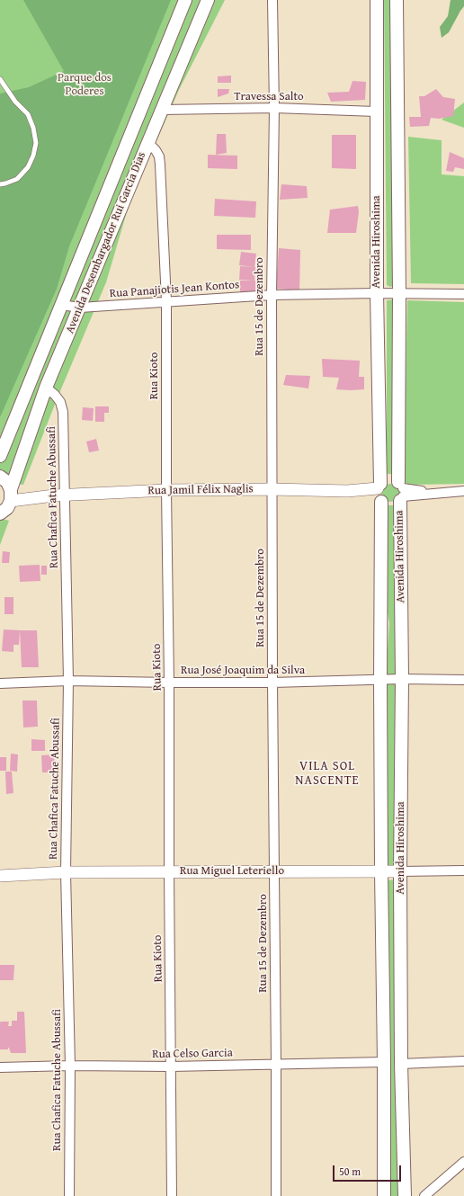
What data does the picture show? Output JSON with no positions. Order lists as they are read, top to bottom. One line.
{"streets":{"main road":["Avenida Hiroshima","Avenida Desembargador Rui Garcia Dias"],"street":["Travessa Salto","Rua Panajiotis Jean Kontos","Rua 15 de Dezembro","Rua Kioto","Rua Jamil Félix Naglis","Rua Chafica Fatuche Abussafi","Rua José Joaquim da Silva","Rua Miguel Leteriello","Rua Celso Garcia"]},"crossings":[["Travessa Salto","Avenida Hiroshima"],["Travessa Salto","Avenida Desembargador Rui Garcia Dias"],["Travessa Salto","Rua 15 de Dezembro"],["Avenida Hiroshima","Rua Panajiotis Jean Kontos"],["Avenida Hiroshima","Rua Jamil Félix Naglis"],["Avenida Hiroshima","Rua José Joaquim da Silva"],["Avenida Hiroshima","Rua Miguel Leteriello"],["Avenida Hiroshima","Rua Celso Garcia"],["Avenida Desembargador Rui Garcia Dias","Rua Panajiotis Jean Kontos"],["Avenida Desembargador Rui Garcia Dias","Rua Kioto"],["Avenida Desembargador Rui Garcia Dias","Rua Jamil Félix Naglis"],["Avenida Desembargador Rui Garcia Dias","Rua Chafica Fatuche Abussafi"],["Rua Panajiotis Jean Kontos","Rua 15 de Dezembro"],["Rua Panajiotis Jean Kontos","Rua Kioto"],["Rua 15 de Dezembro","Rua Jamil Félix Naglis"],["Rua 15 de Dezembro","Rua José Joaquim da Silva"],["Rua 15 de Dezembro","Rua Miguel Leteriello"],["Rua 15 de Dezembro","Rua Celso Garcia"],["Rua Kioto","Rua Jamil Félix Naglis"],["Rua Kioto","Rua José Joaquim da Silva"],["Rua Kioto","Rua Miguel Leteriello"],["Rua Kioto","Rua Celso Garcia"],["Rua Jamil Félix Naglis","Rua Chafica Fatuche Abussafi"],["Rua Chafica Fatuche Abussafi","Rua José Joaquim da Silva"],["Rua Chafica Fatuche Abussafi","Rua Miguel Leteriello"],["Rua Chafica Fatuche Abussafi","Rua Celso Garcia"]],"districts":["VILA SOL NASCENTE"],"parks":["Parque dos Poderes"],"scale_bar":"50 m"}
